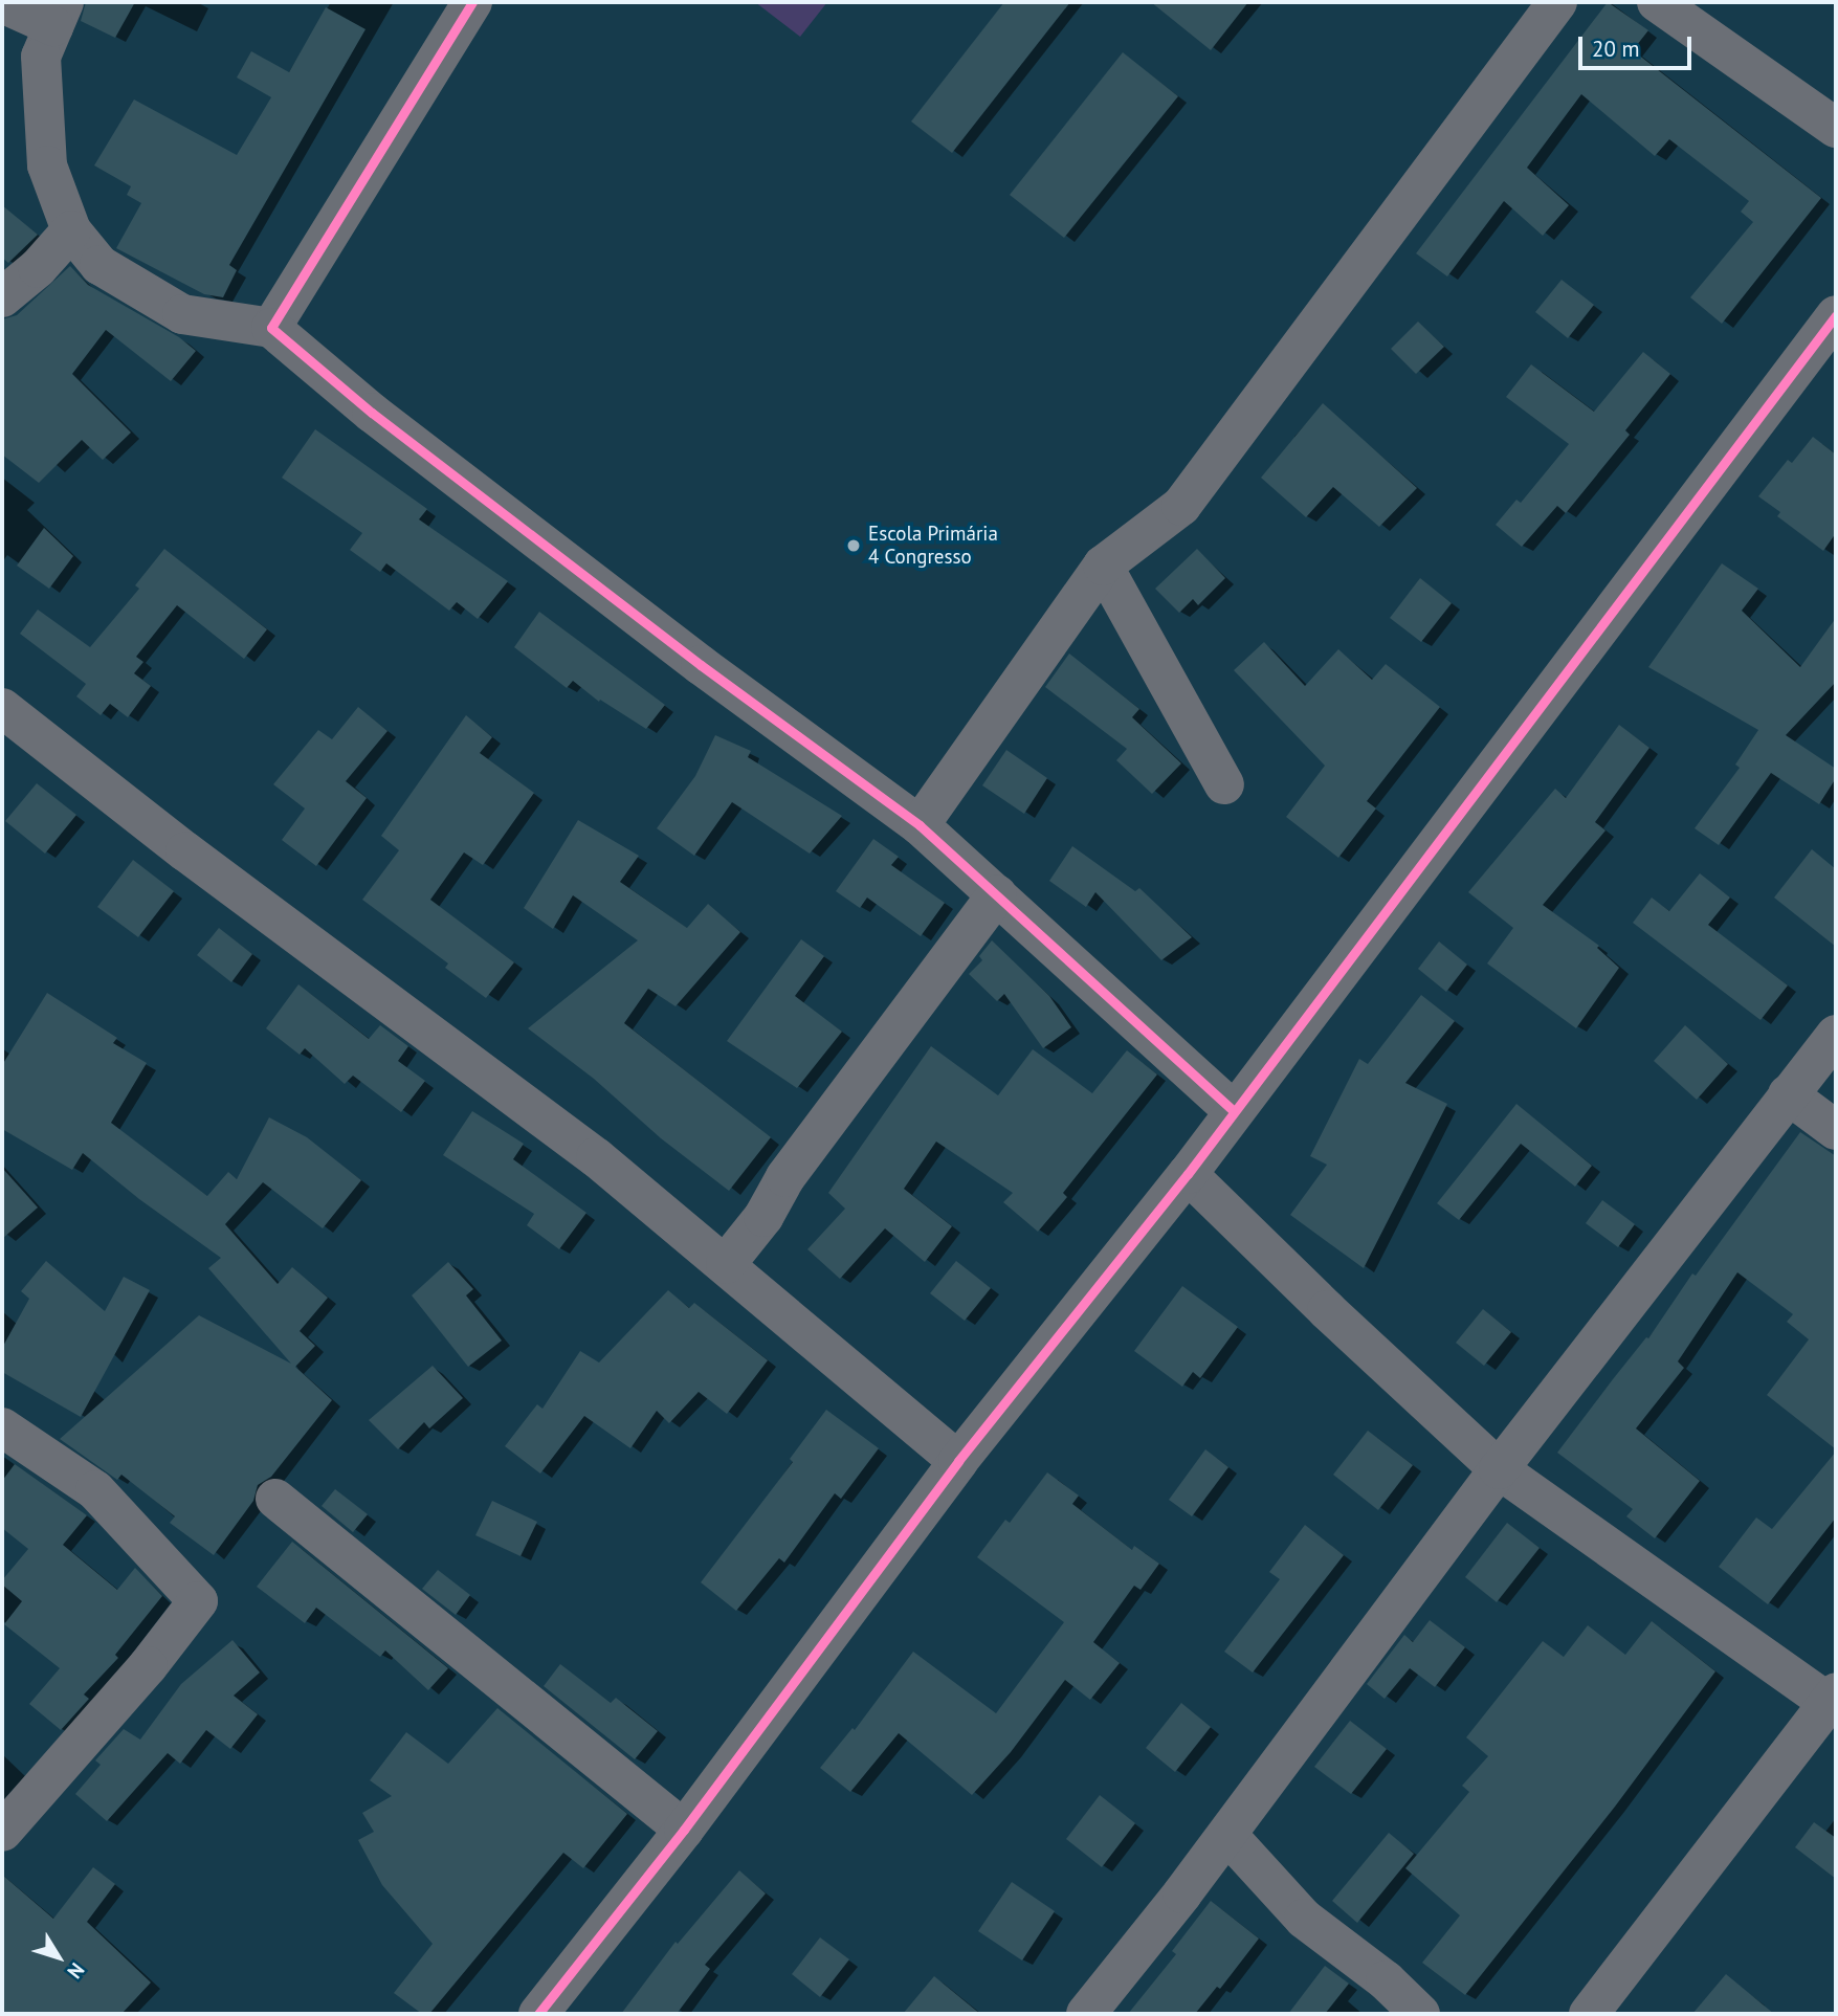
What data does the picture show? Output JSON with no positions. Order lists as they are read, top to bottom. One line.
{"places":["Escola Primária 4 Congresso"],"scale_bar":"20 m","north":"bottom right"}
